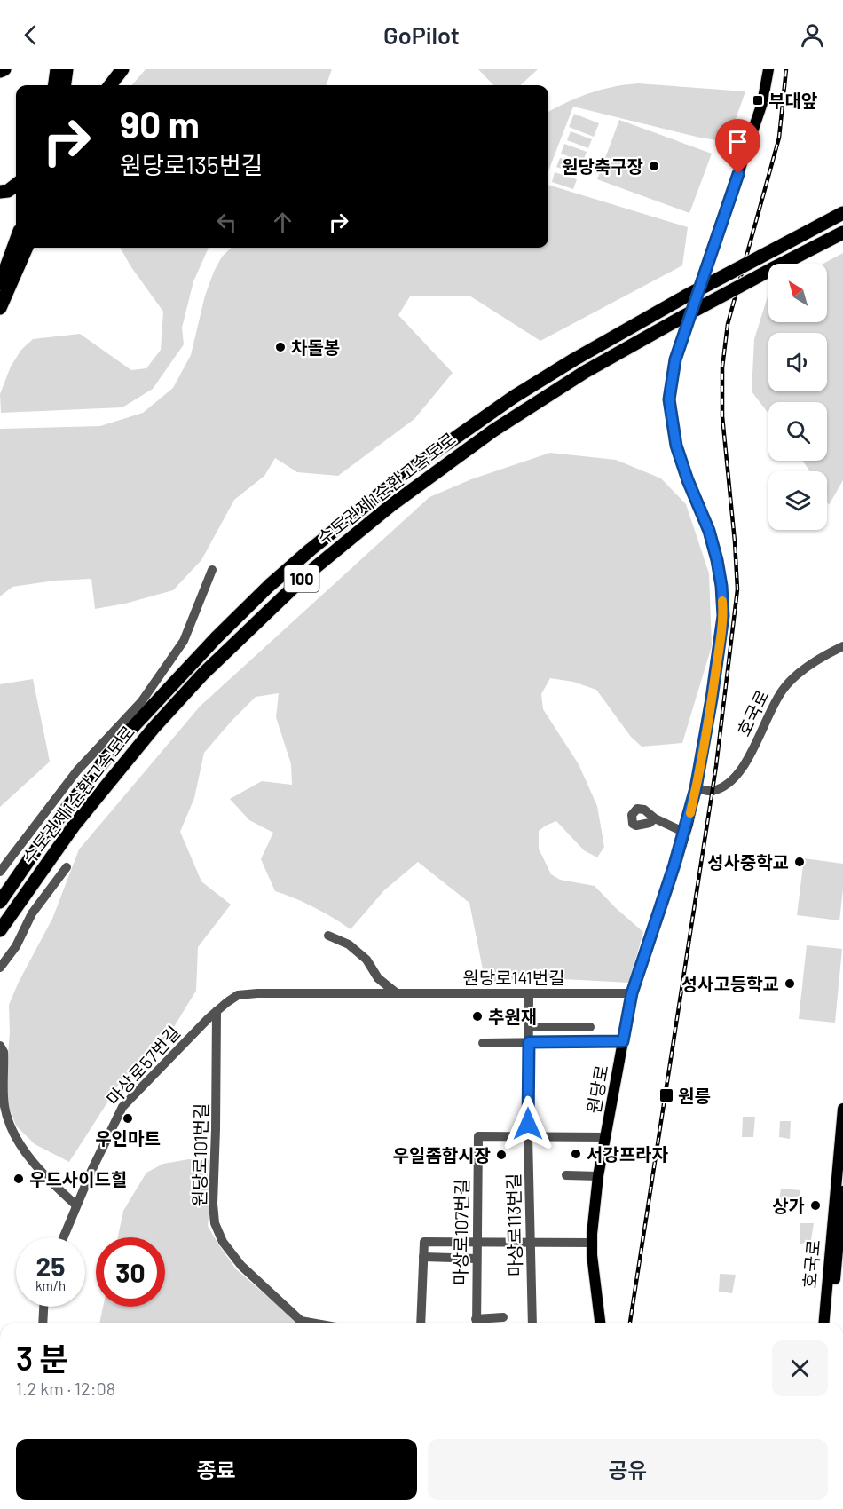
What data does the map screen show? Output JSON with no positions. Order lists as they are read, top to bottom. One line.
{"streets":{"highway":["수도권제1순환고속도로","100"],"main road":["호국로","원당로"],"street":["원당로141번길","마상로57번길","원당로101번길","마상로113번길","마상로107번길"]},"crossings":[["호국로","원당로"],["원당로141번길","마상로57번길"],["원당로141번길","원당로"],["원당로141번길","원당로101번길"],["원당로141번길","마상로113번길"],["마상로57번길","원당로101번길"],["마상로113번길","마상로107번길"]],"places":{"transit":["부대앞","원릉"],"other":["원당축구장","차돌봉","성사중학교","성사고등학교","추원재","우인마트","서강프라자","우일좀합시장","우드사이드힐","상가"]},"north":"top left","page":{"header":"GoPilot","turn":["90 m","원당로135번길"],"speed":"25 km/h","limit":"30","heading":["3 분","1.2 km · 12:08"],"buttons":["종료","공유"]}}
